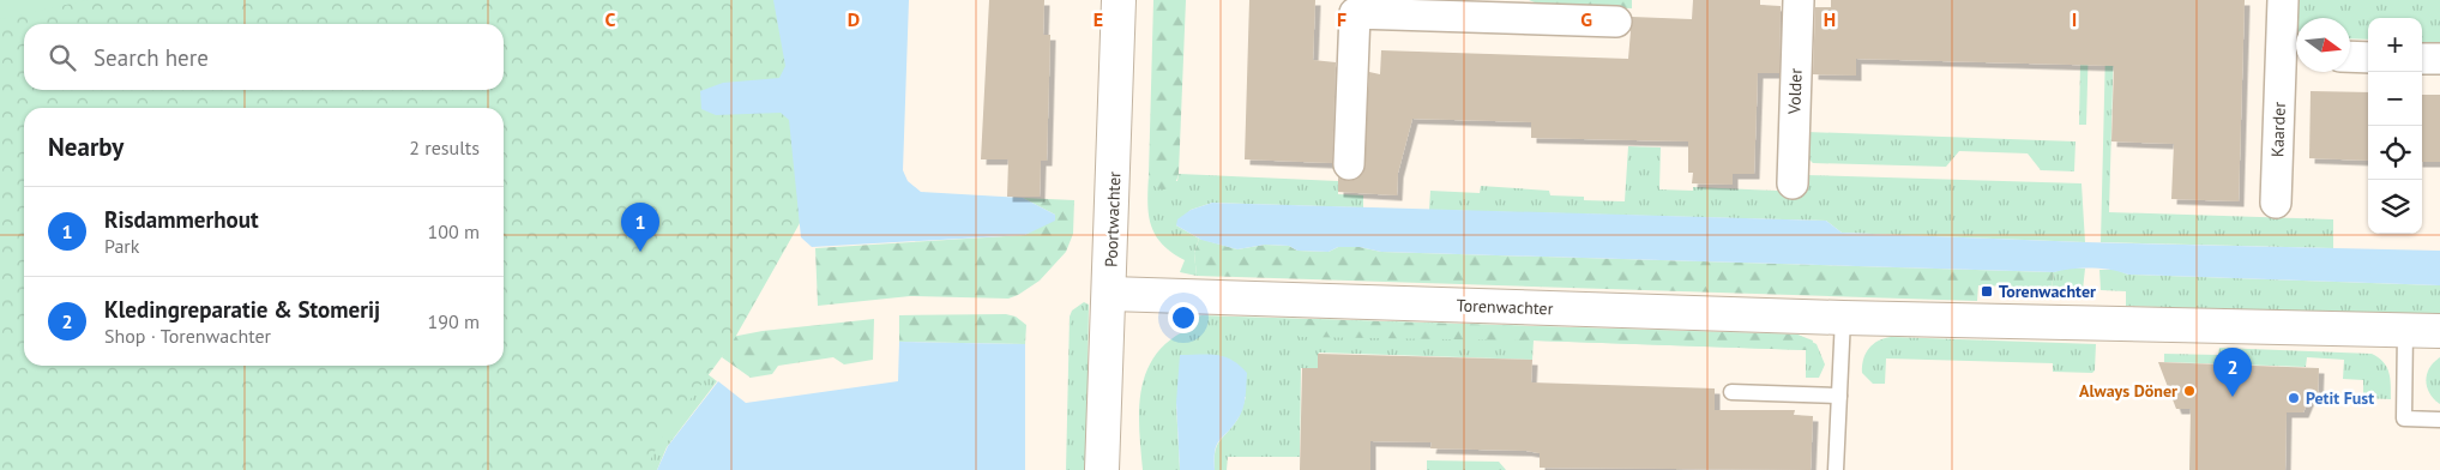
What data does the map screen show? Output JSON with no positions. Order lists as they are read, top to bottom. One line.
{"streets":{"street":["Volder","Kaarder","Poortwachter","Torenwachter"]},"crossings":[["Poortwachter","Torenwachter"]],"places":{"transit":["Torenwachter"],"other":["Always Döner","Petit Fust"]},"north":"right","page":{"map_buttons":["+","−"],"search":"Search here","heading":["Nearby","2 results"],"list":[{"mark":"1","name":"Risdammerhout","note":"Park","value":"100 m"},{"mark":"2","name":"Kledingreparatie & Stomerij","note":"Shop · Torenwachter","value":"190 m"}],"pins":["1","2"]},"grid":{"columns":["C","D","E","F","G","H","I"]}}
